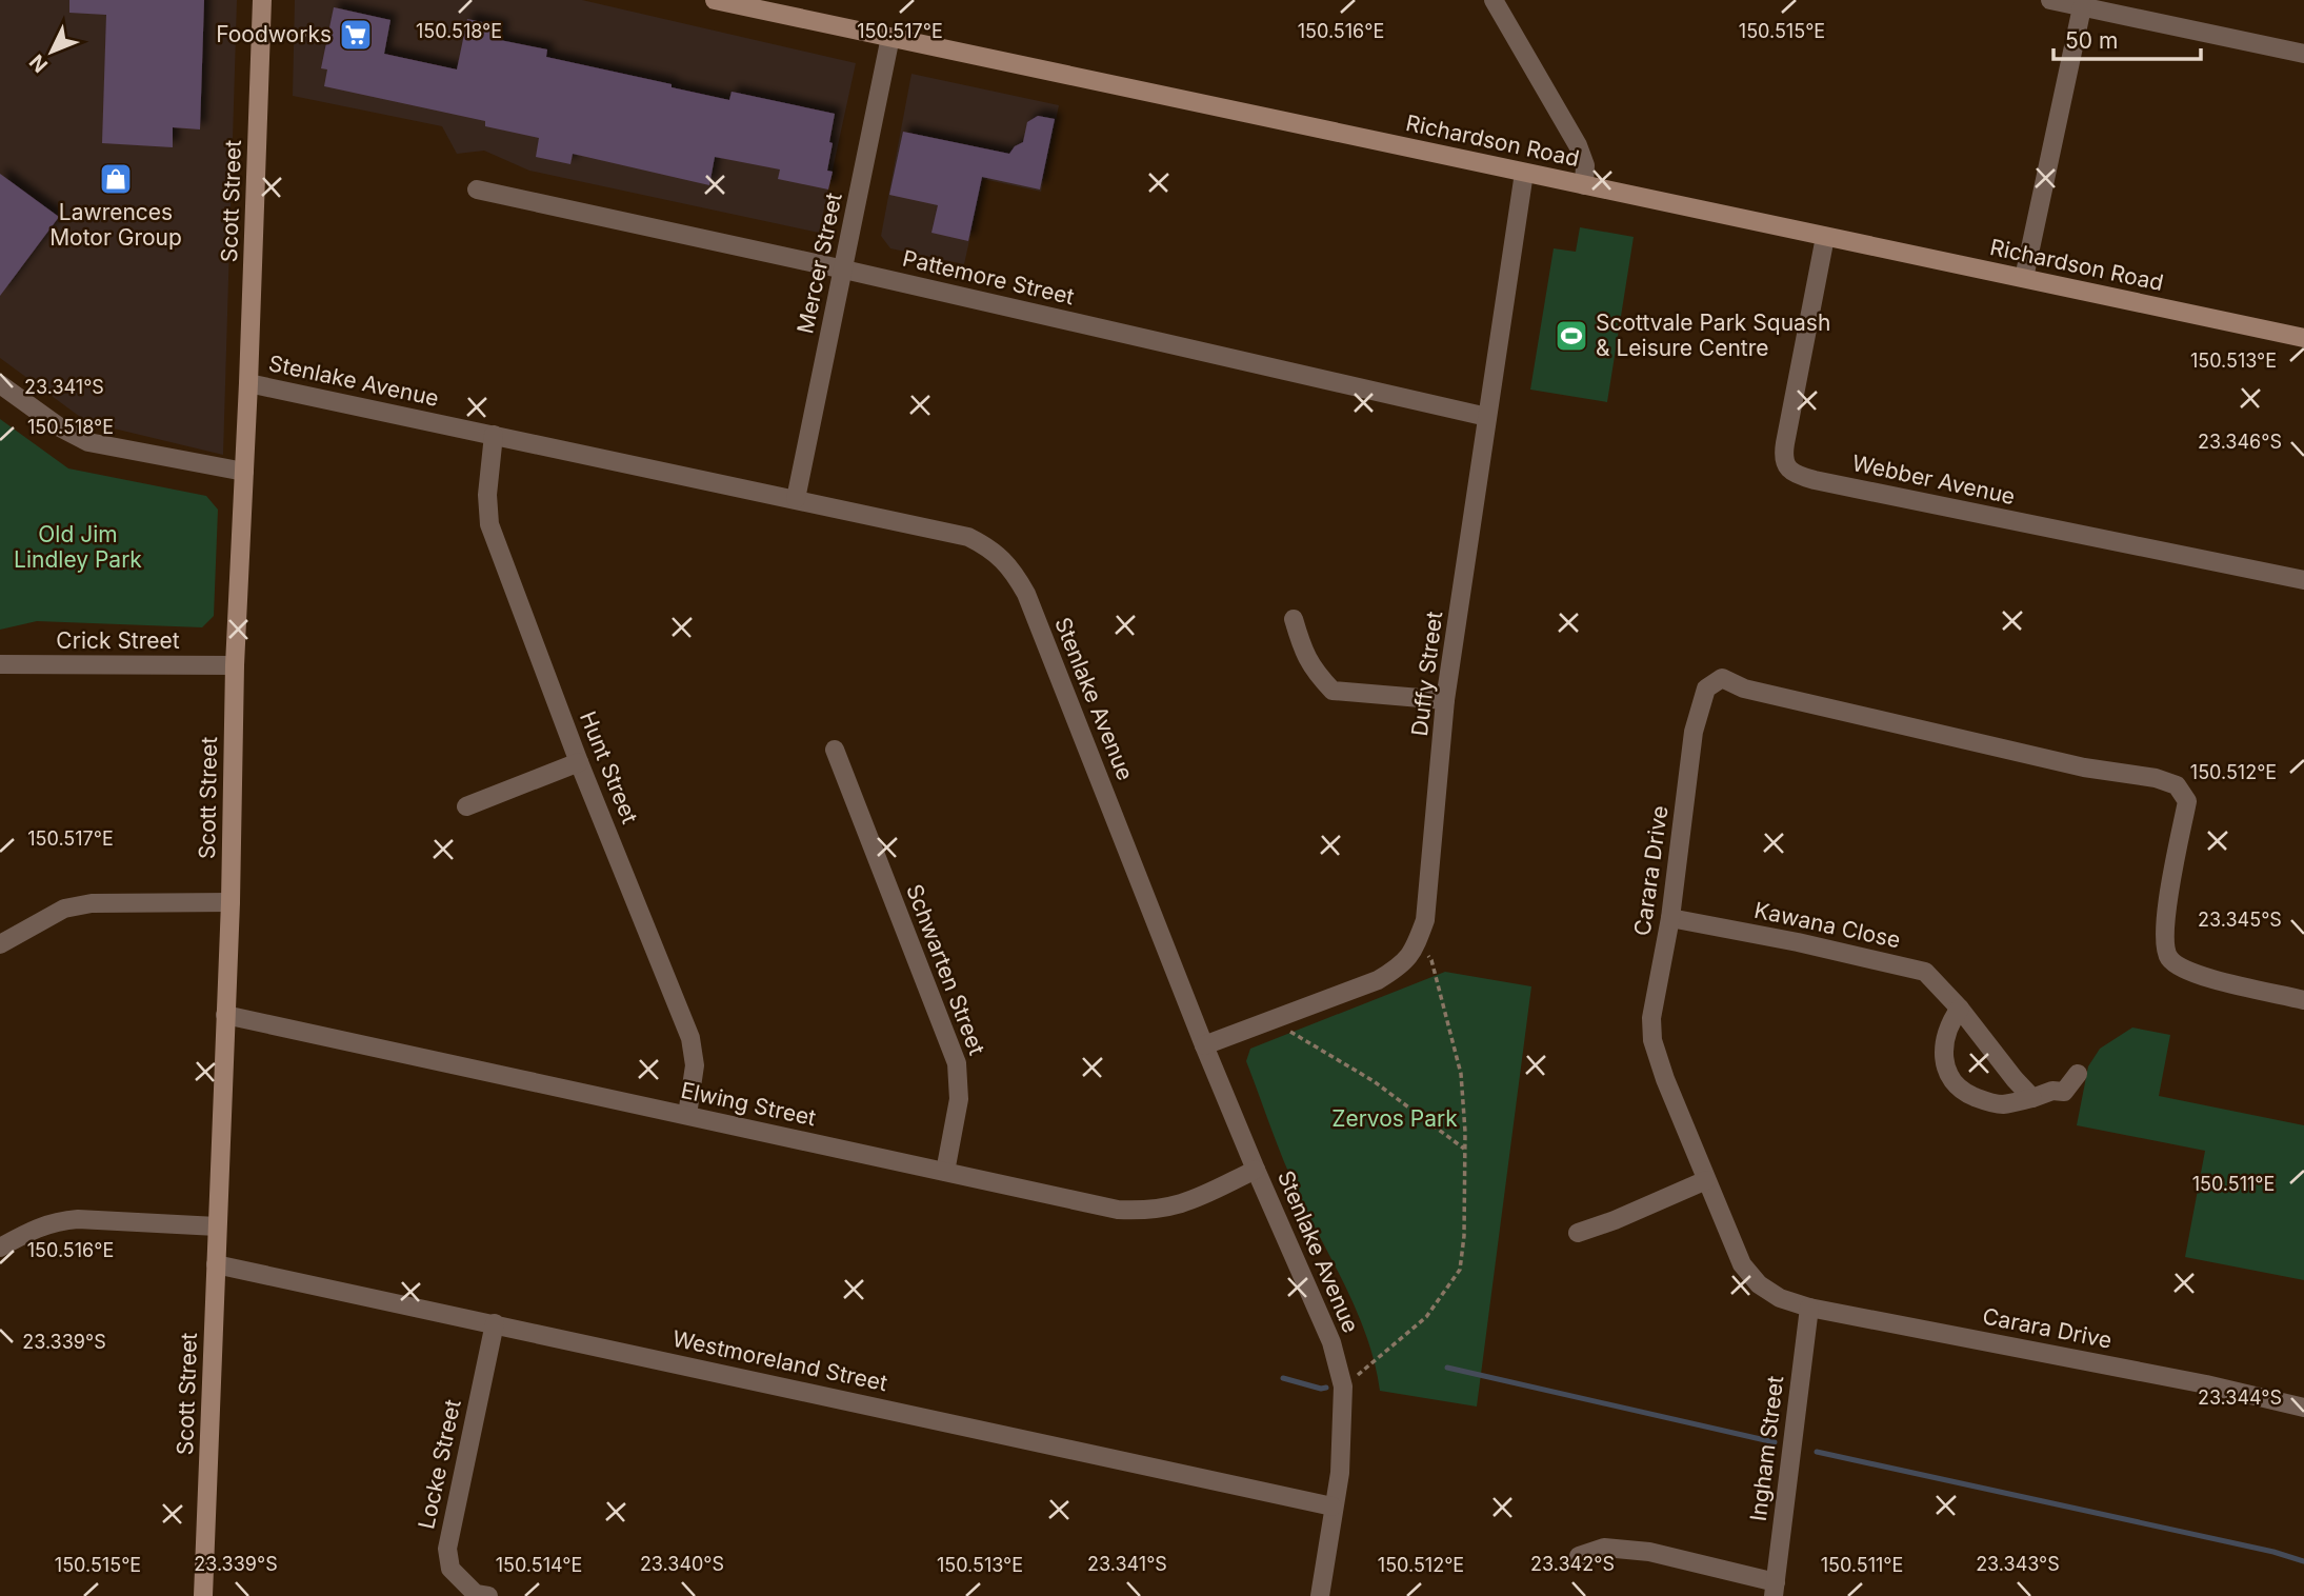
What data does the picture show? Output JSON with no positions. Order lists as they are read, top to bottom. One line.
{"streets":{"main road":["Richardson Road","Scott Street"],"street":["Mercer Street","Pattemore Street","Stenlake Avenue","Webber Avenue","Crick Street","Duffy Street","Hunt Street","Carara Drive","Kawana Close","Schwarten Street","Elwing Street","Westmoreland Street","Ingham Street","Locke Street"]},"crossings":[["Richardson Road","Mercer Street"],["Richardson Road","Webber Avenue"],["Richardson Road","Duffy Street"],["Scott Street","Stenlake Avenue"],["Scott Street","Crick Street"],["Scott Street","Elwing Street"],["Scott Street","Westmoreland Street"],["Mercer Street","Pattemore Street"],["Mercer Street","Stenlake Avenue"],["Pattemore Street","Duffy Street"],["Stenlake Avenue","Duffy Street"],["Stenlake Avenue","Hunt Street"],["Stenlake Avenue","Elwing Street"],["Stenlake Avenue","Westmoreland Street"],["Hunt Street","Elwing Street"],["Carara Drive","Kawana Close"],["Carara Drive","Ingham Street"],["Schwarten Street","Elwing Street"],["Westmoreland Street","Locke Street"]],"parks":["Old Jim Lindley Park","Zervos Park"],"places":{"supermarket":["Foodworks"],"shop":["Lawrences Motor Group"],"sports":["Scottvale Park Squash & Leisure Centre"]},"scale_bar":"50 m","north":"bottom left","coordinates":["150.518°E","150.517°E","150.516°E","150.515°E","150.513°E","23.341°S","23.346°S","150.512°E","23.345°S","150.511°E","23.339°S","23.344°S","23.340°S","23.342°S","23.343°S","150.514°E"]}
